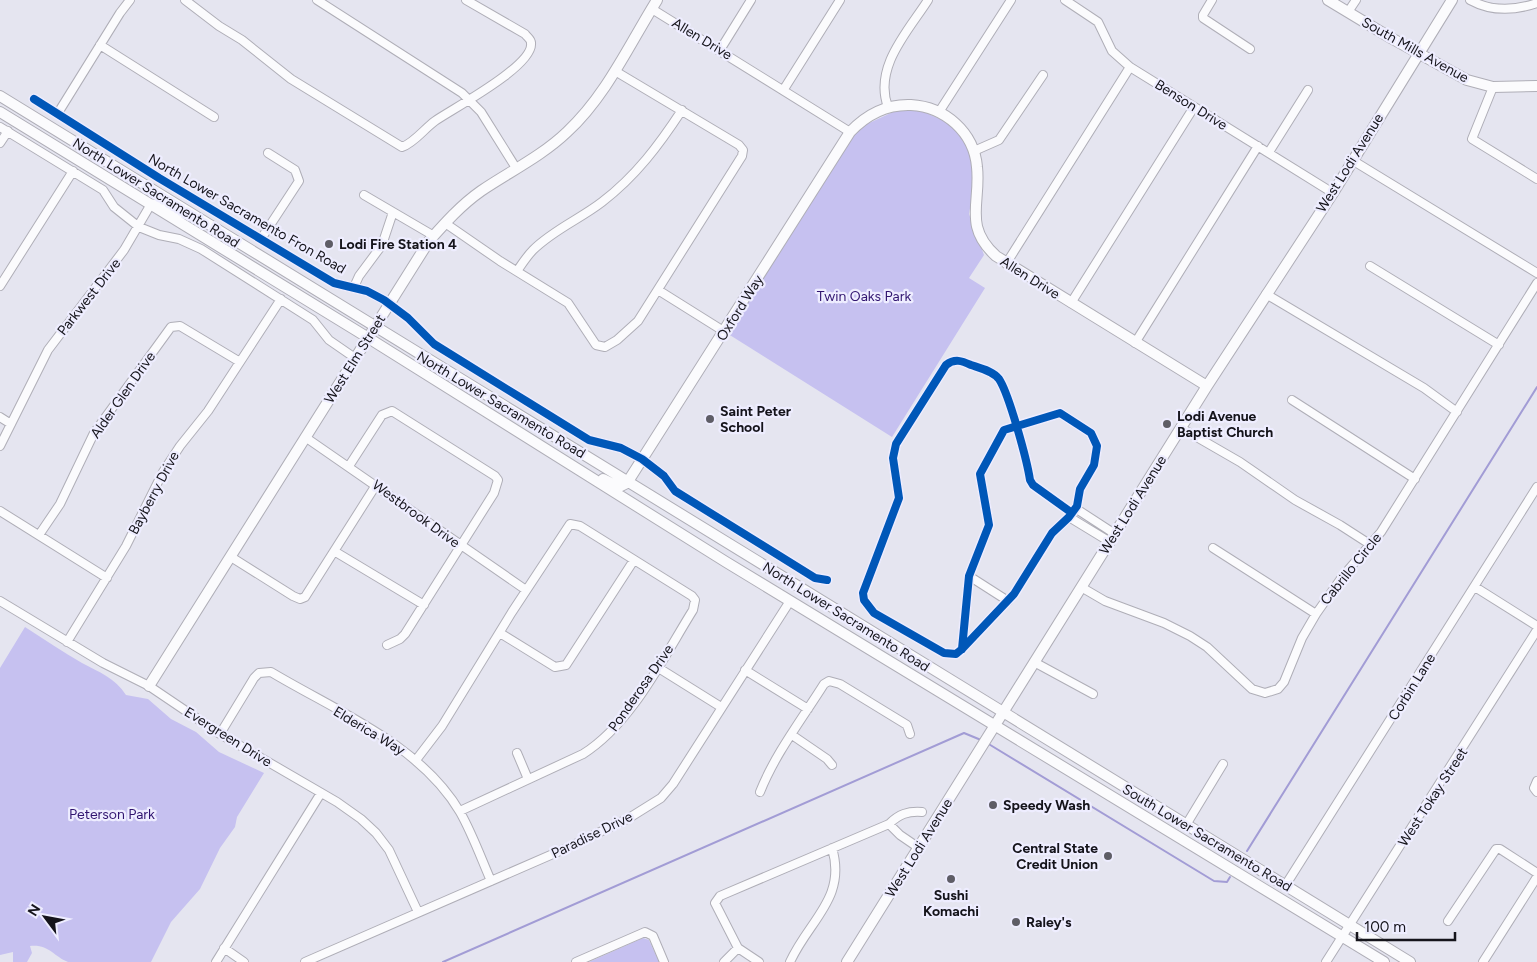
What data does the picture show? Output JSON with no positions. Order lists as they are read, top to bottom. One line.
{"streets":{"main road":["Allen Drive","South Mills Avenue","West Lodi Avenue","North Lower Sacramento Road","Oxford Way","West Elm Street","South Lower Sacramento Road"],"street":["Benson Drive","North Lower Sacramento Fron Road","Parkwest Drive","Alder Glen Drive","Bayberry Drive","Westbrook Drive","Cabrillo Circle","Corbin Lane","Ponderosa Drive","Elderica Way","Evergreen Drive","West Tokay Street","Paradise Drive"]},"crossings":[["Allen Drive","West Lodi Avenue"],["Allen Drive","Oxford Way"],["Allen Drive","West Elm Street"],["South Mills Avenue","West Lodi Avenue"],["Benson Drive","West Lodi Avenue"],["West Lodi Avenue","North Lower Sacramento Road"],["West Lodi Avenue","Cabrillo Circle"],["West Lodi Avenue","South Lower Sacramento Road"],["North Lower Sacramento Road","Parkwest Drive"],["North Lower Sacramento Road","Oxford Way"],["North Lower Sacramento Road","West Elm Street"],["North Lower Sacramento Road","Paradise Drive"],["North Lower Sacramento Road","South Lower Sacramento Road"],["North Lower Sacramento Fron Road","Oxford Way"],["North Lower Sacramento Fron Road","West Elm Street"],["West Elm Street","Westbrook Drive"],["West Elm Street","Evergreen Drive"],["Alder Glen Drive","Bayberry Drive"],["Bayberry Drive","Evergreen Drive"],["Corbin Lane","South Lower Sacramento Road"],["Ponderosa Drive","Elderica Way"],["Elderica Way","Evergreen Drive"],["Elderica Way","Paradise Drive"],["Evergreen Drive","Paradise Drive"],["West Tokay Street","South Lower Sacramento Road"]],"parks":["Twin Oaks Park","Peterson Park"],"places":["Lodi Fire Station 4","Saint Peter School","Lodi Avenue Baptist Church","Speedy Wash","Central State Credit Union","Sushi Komachi","Raley's"],"scale_bar":"100 m","north":"top left"}
